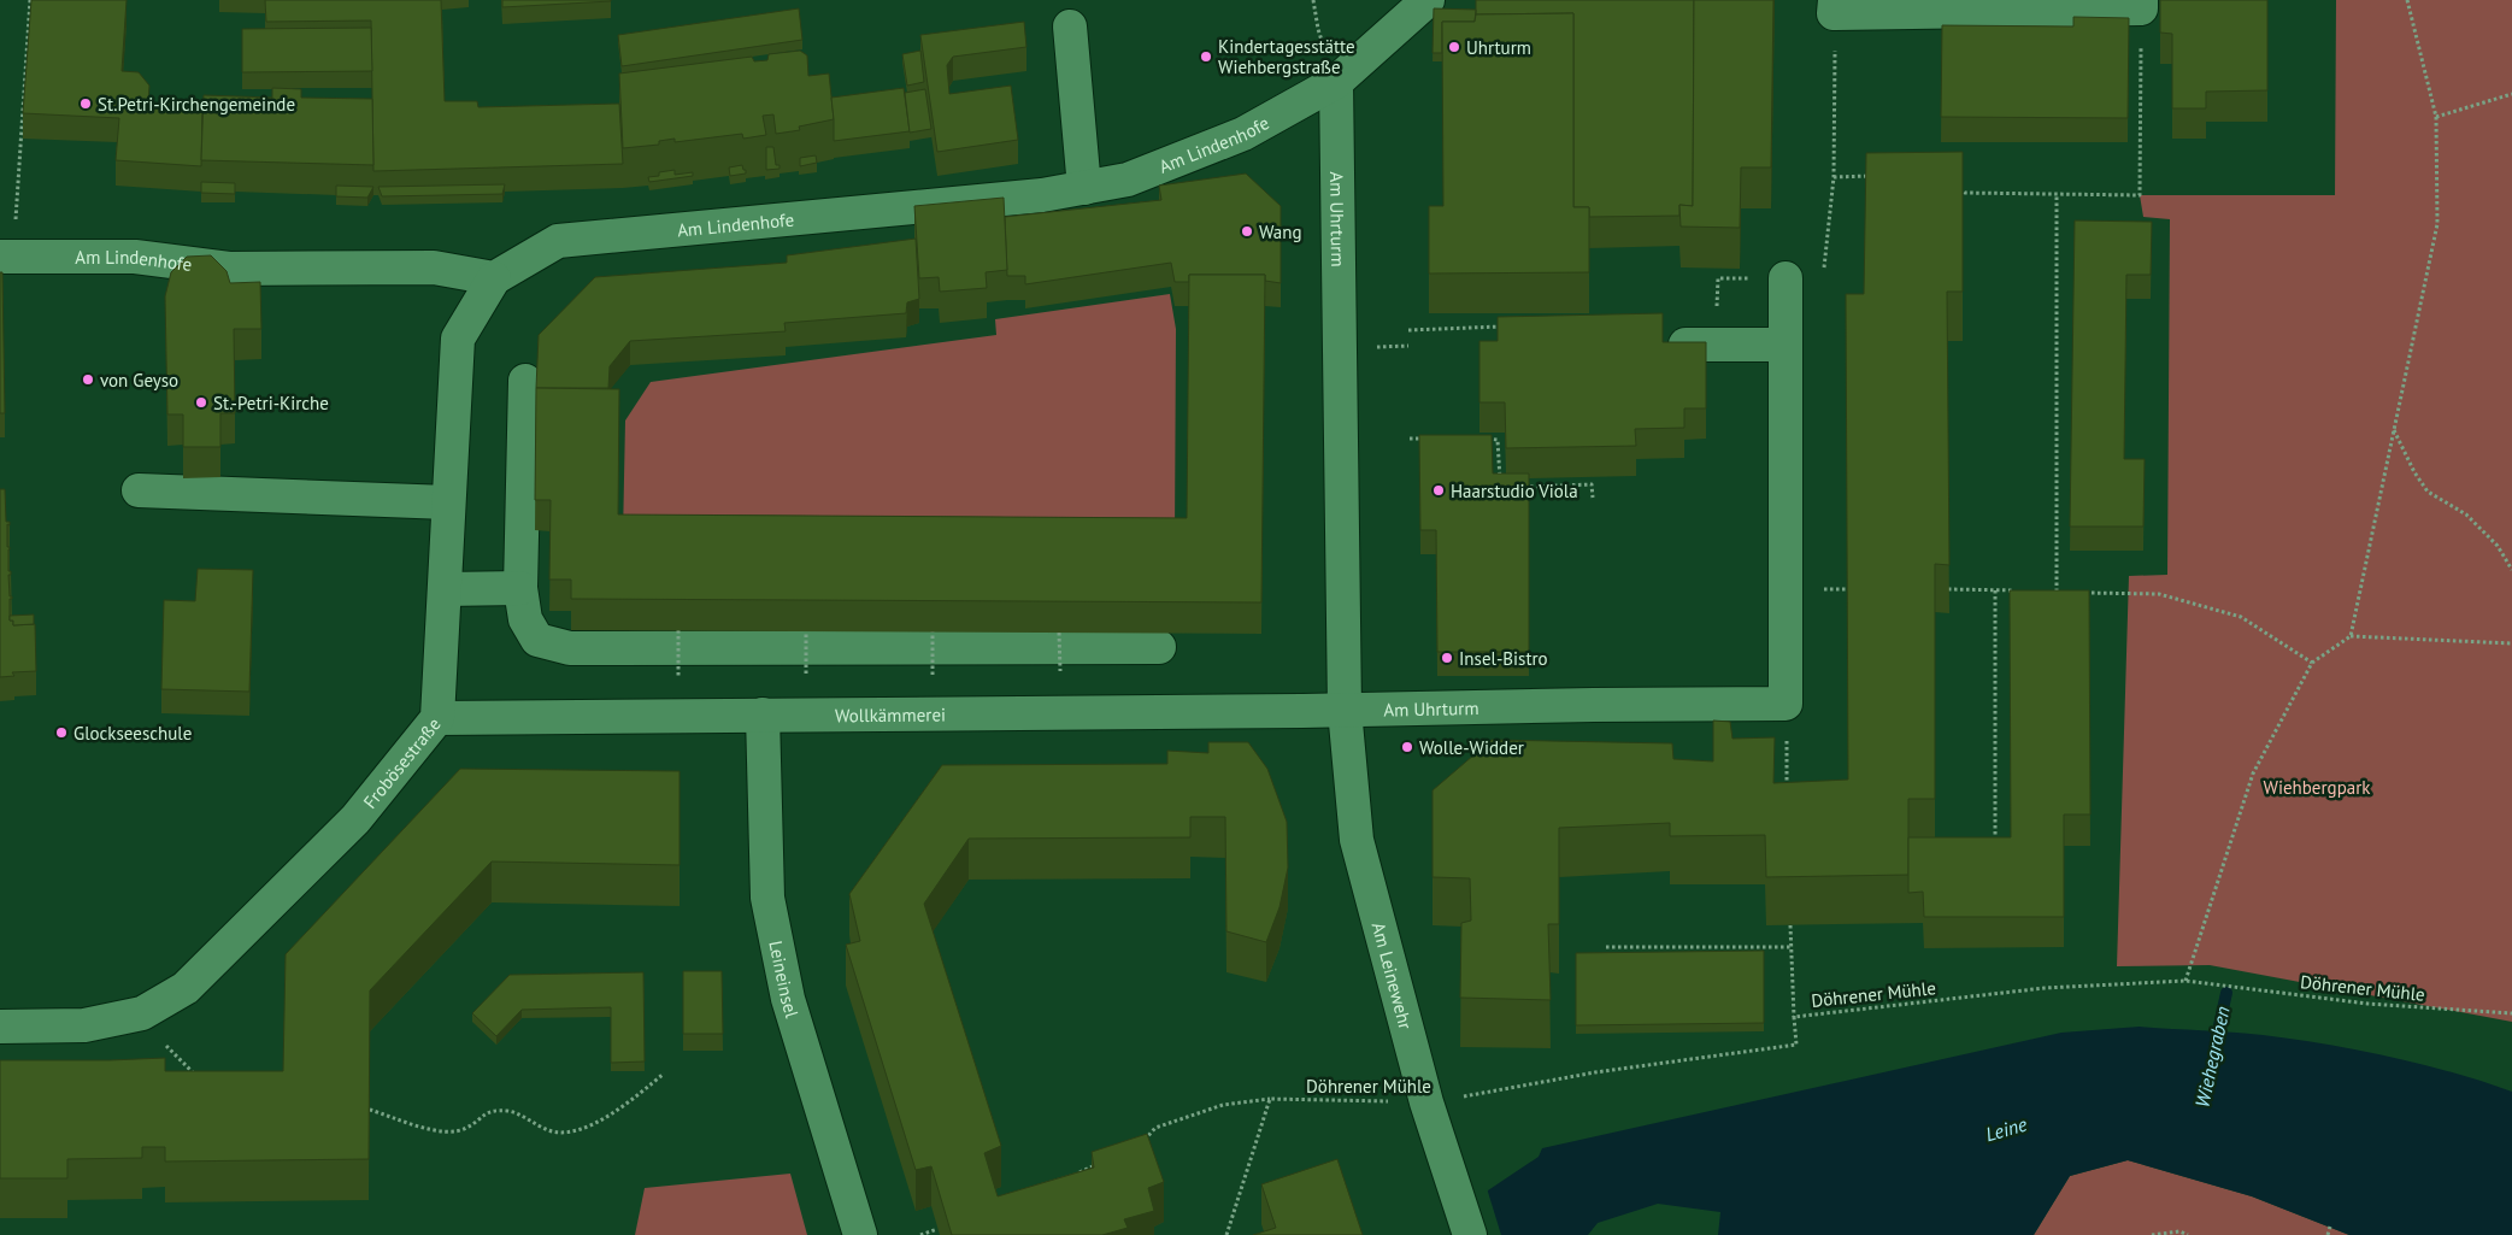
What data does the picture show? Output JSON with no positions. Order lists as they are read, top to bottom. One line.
{"streets":{"street":["Am Lindenhofe","Am Uhrturm","Wollkämmerei","Frobösestraße","Am Leinewehr","Leineinsel"],"path":["Döhrener Mühle"]},"crossings":[["Am Lindenhofe","Am Uhrturm"],["Am Lindenhofe","Frobösestraße"],["Am Uhrturm","Wollkämmerei"],["Am Uhrturm","Am Leinewehr"],["Wollkämmerei","Frobösestraße"],["Wollkämmerei","Am Leinewehr"],["Wollkämmerei","Leineinsel"],["Am Leinewehr","Döhrener Mühle"]],"water":["Wiehegraben","Leine"],"parks":["Wiehbergpark"],"places":["Uhrturm","Kindertagesstätte Wiehbergstraße","St.Petri-Kirchengemeinde","Wang","von Geyso","St.-Petri-Kirche","Haarstudio Viola","Insel-Bistro","Glockseeschule","Wolle-Widder"]}
